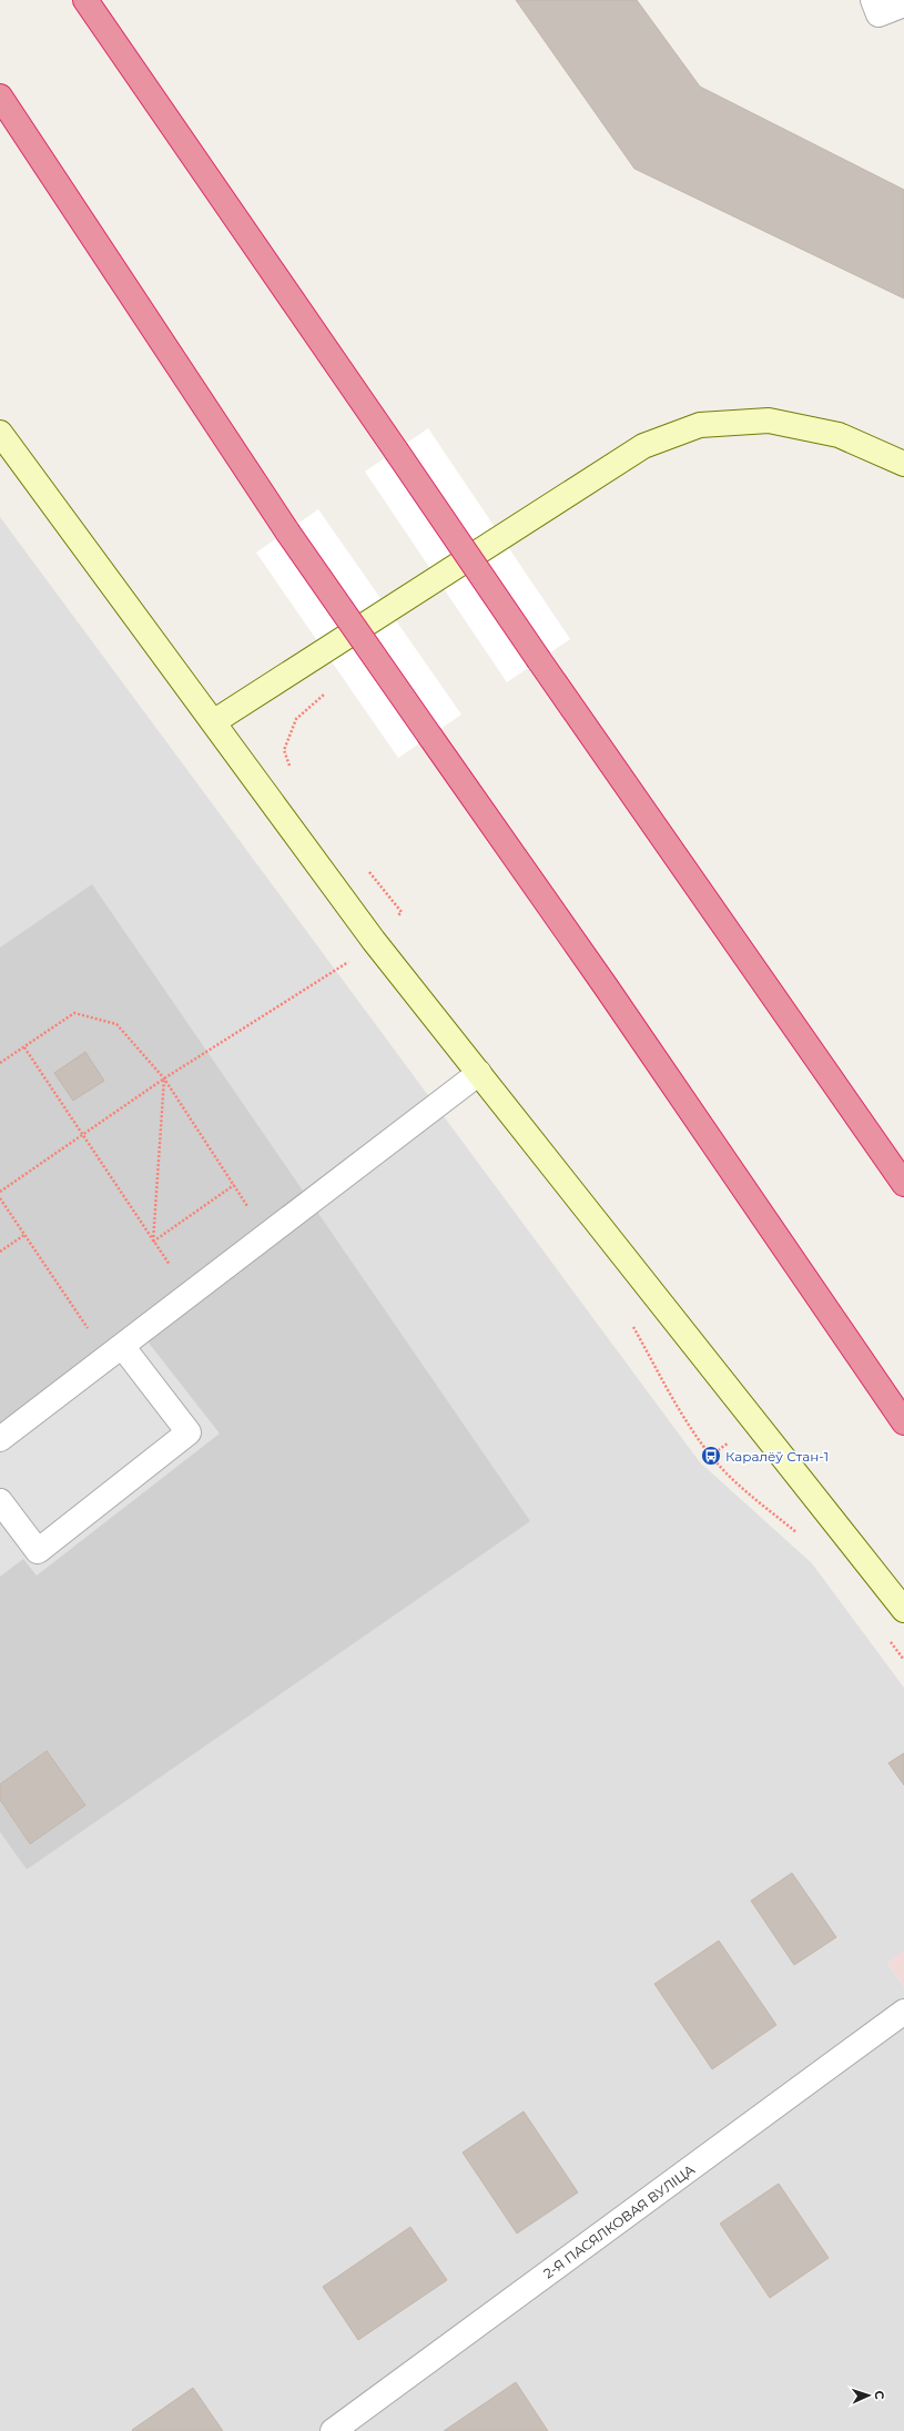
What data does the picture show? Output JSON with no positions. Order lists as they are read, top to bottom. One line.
{"streets":{"street":["2-Я ПАСЯЛКОВАЯ ВУЛІЦА"]},"places":{"bus stop":["Каралёў Стан-1"]},"north":"right"}
